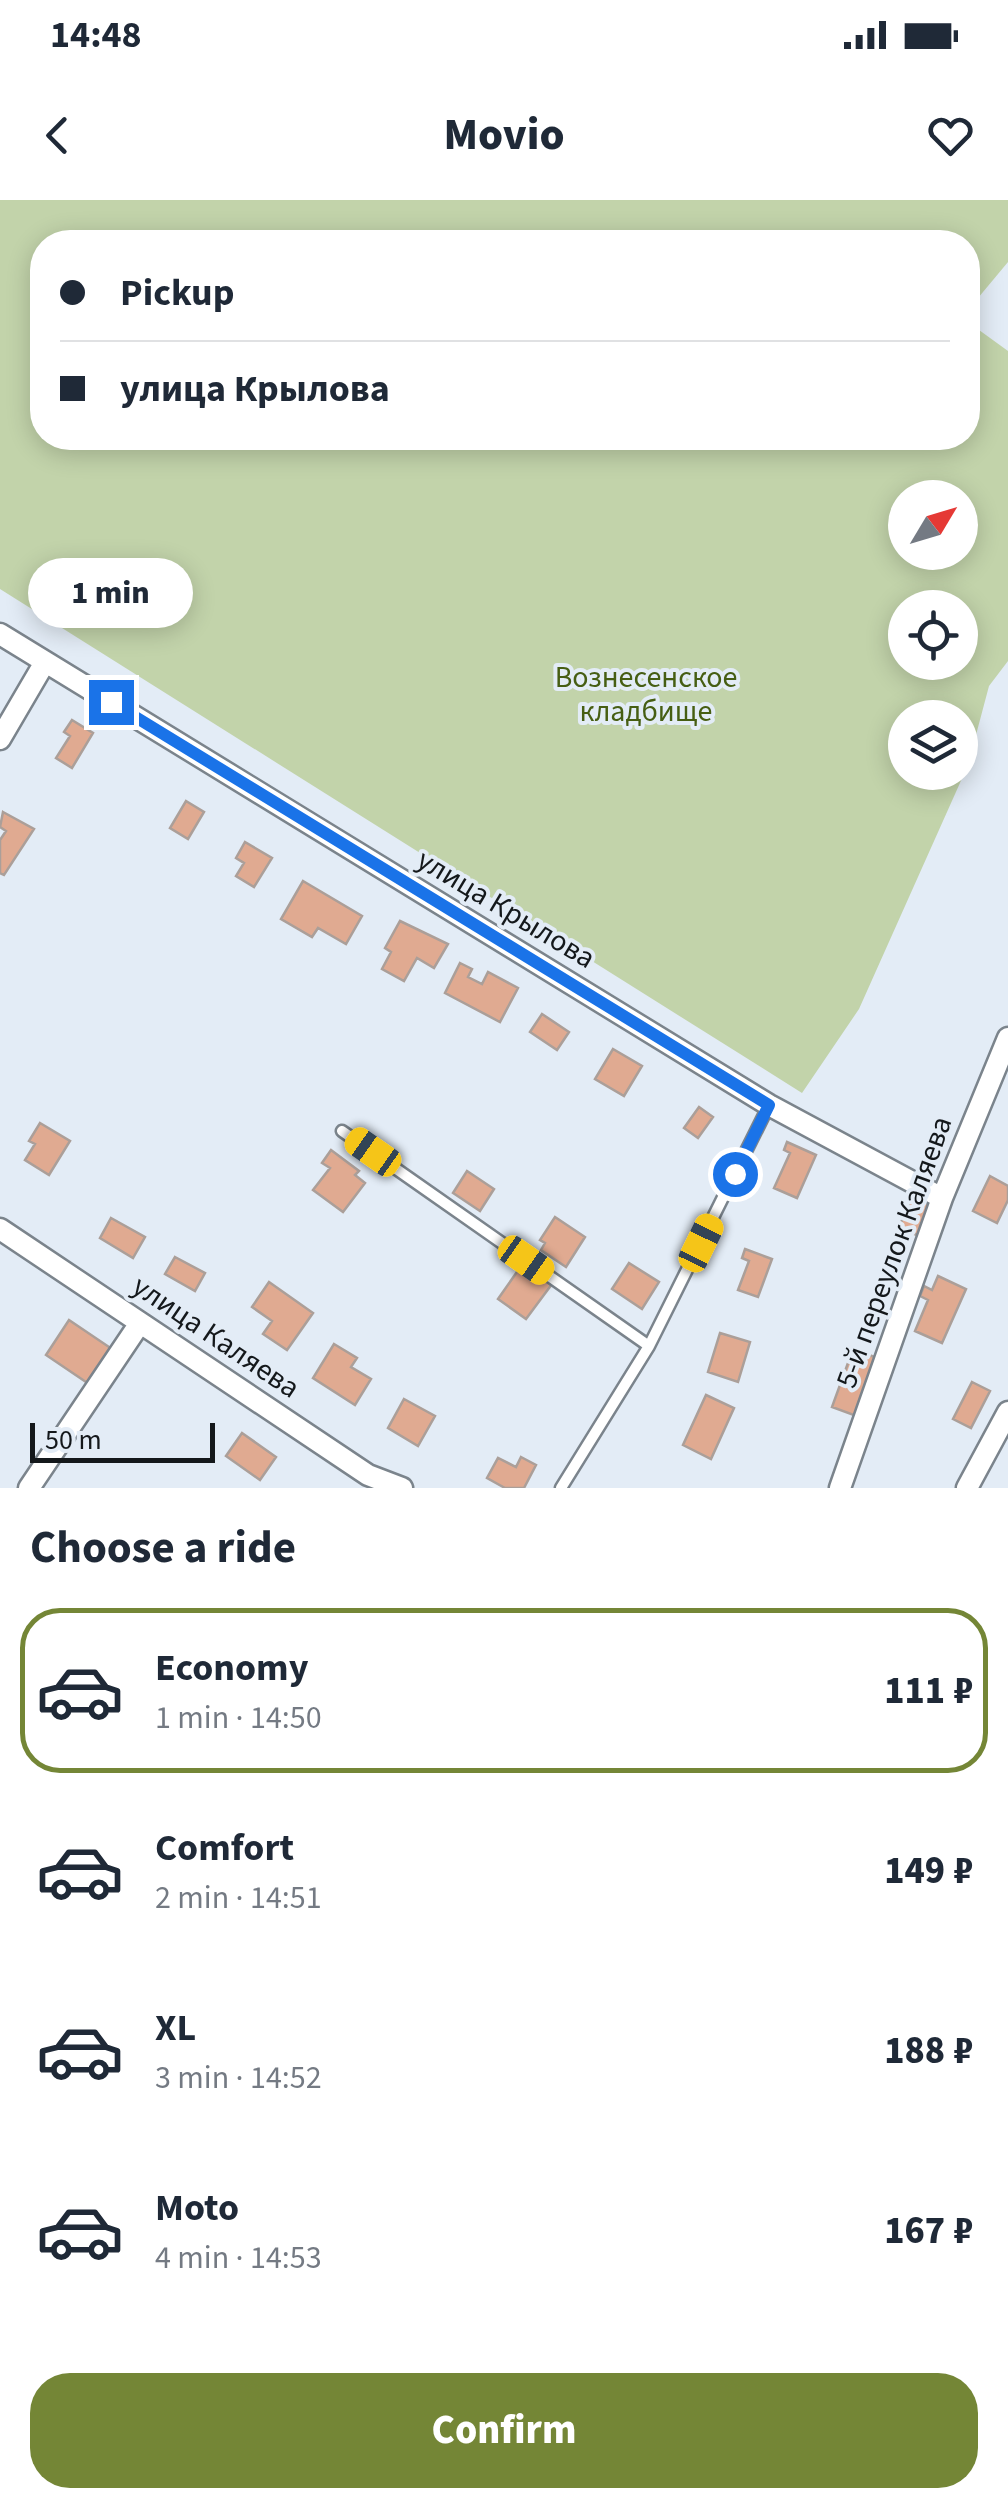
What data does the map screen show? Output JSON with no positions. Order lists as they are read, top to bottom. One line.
{"streets":{"street":["улица Крылова","5-й переулок Каляева","улица Каляева"]},"crossings":[["улица Крылова","5-й переулок Каляева"]],"parks":["Вознесенское кладбище"],"scale_bar":"50 m","north":"top right","page":{"status":"14:48","header":"Movio","banner":["Pickup","улица Крылова"],"bubble":"1 min","scale":"50 m","heading":"Choose a ride","list":[{"name":"Economy","note":"1 min · 14:50","value":"111 ₽"},{"name":"Comfort","note":"2 min · 14:51","value":"149 ₽"},{"name":"XL","note":"3 min · 14:52","value":"188 ₽"},{"name":"Moto","note":"4 min · 14:53","value":"167 ₽"}],"buttons":"Confirm"}}
